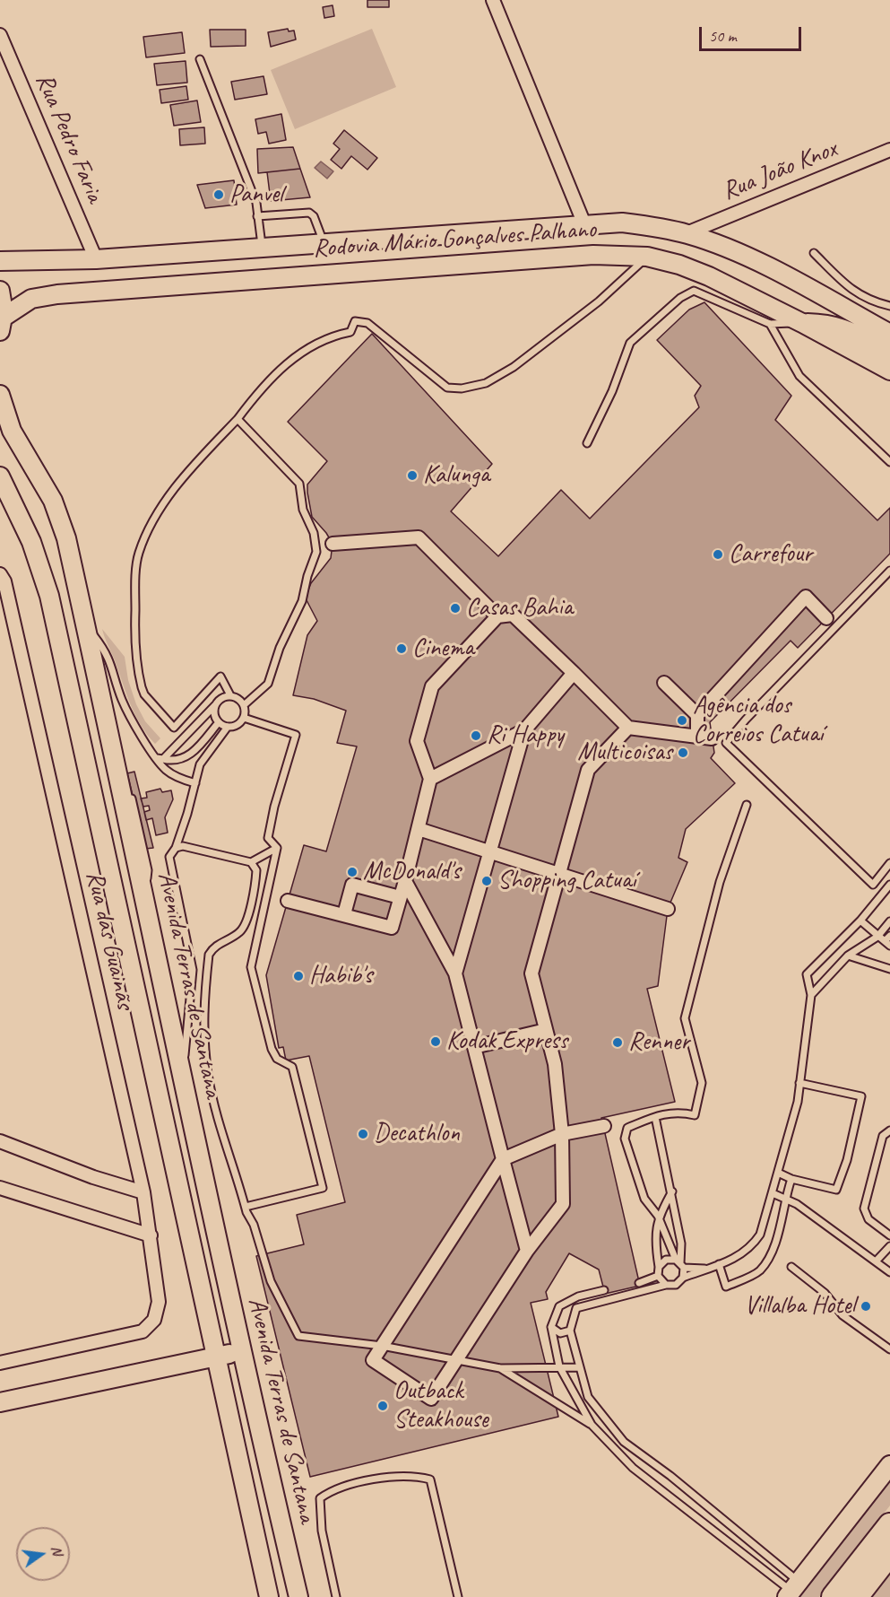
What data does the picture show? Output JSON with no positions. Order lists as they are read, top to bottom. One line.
{"streets":{"street":["Rua Pedro Faria","Rua João Knox","Rodovia Mário Gonçalves Palhano","Rua das Guainãs","Avenida Terras de Santana"]},"crossings":[["Rua Pedro Faria","Rodovia Mário Gonçalves Palhano"],["Rua João Knox","Rodovia Mário Gonçalves Palhano"]],"places":["Panvel","Kalunga","Carrefour","Casas Bahia","Cinema","Agência dos Correios Catuaí","Ri Happy","Multicoisas","McDonald's","Shopping Catuaí","Habib's","Kodak Express","Renner","Decathlon","Villalba Hotel","Outback Steakhouse"],"scale_bar":"50 m","north":"right"}
